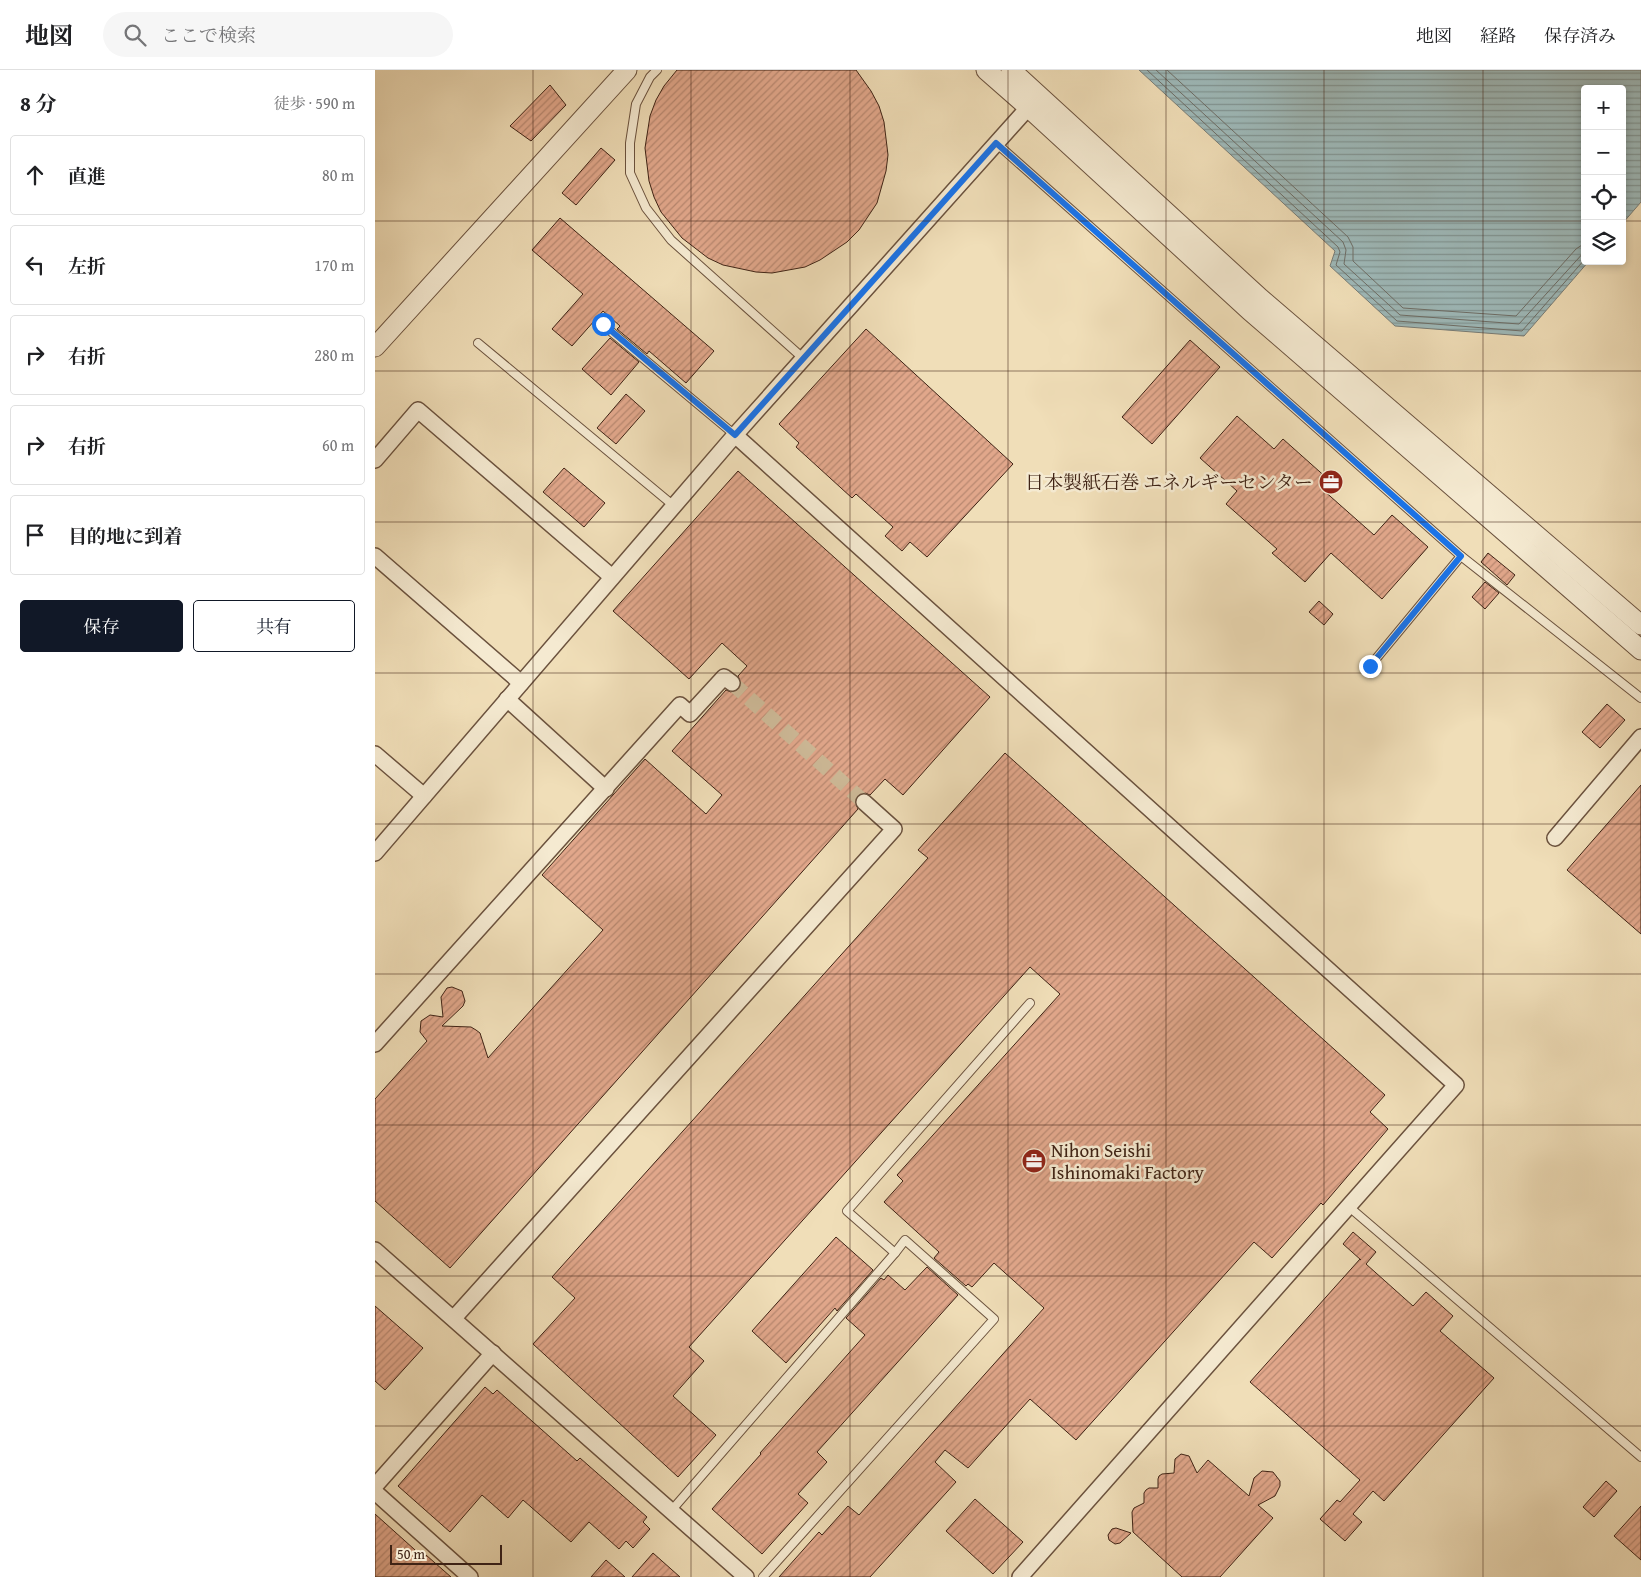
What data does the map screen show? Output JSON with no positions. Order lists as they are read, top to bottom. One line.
{"places":{"office":["日本製紙石巻 エネルギーセンター","Nihon Seishi Ishinomaki Factory"]},"scale_bar":"50 m","page":{"header":"地図","search":"ここで検索","nav":["地図","経路","保存済み"],"heading":["8 分","徒歩 · 590 m"],"map_buttons":["+","−"],"list":[["直進","80 m"],["左折","170 m"],["右折","280 m"],["右折","60 m"],"目的地に到着"],"buttons":["保存","共有"],"scale":"50 m"}}
